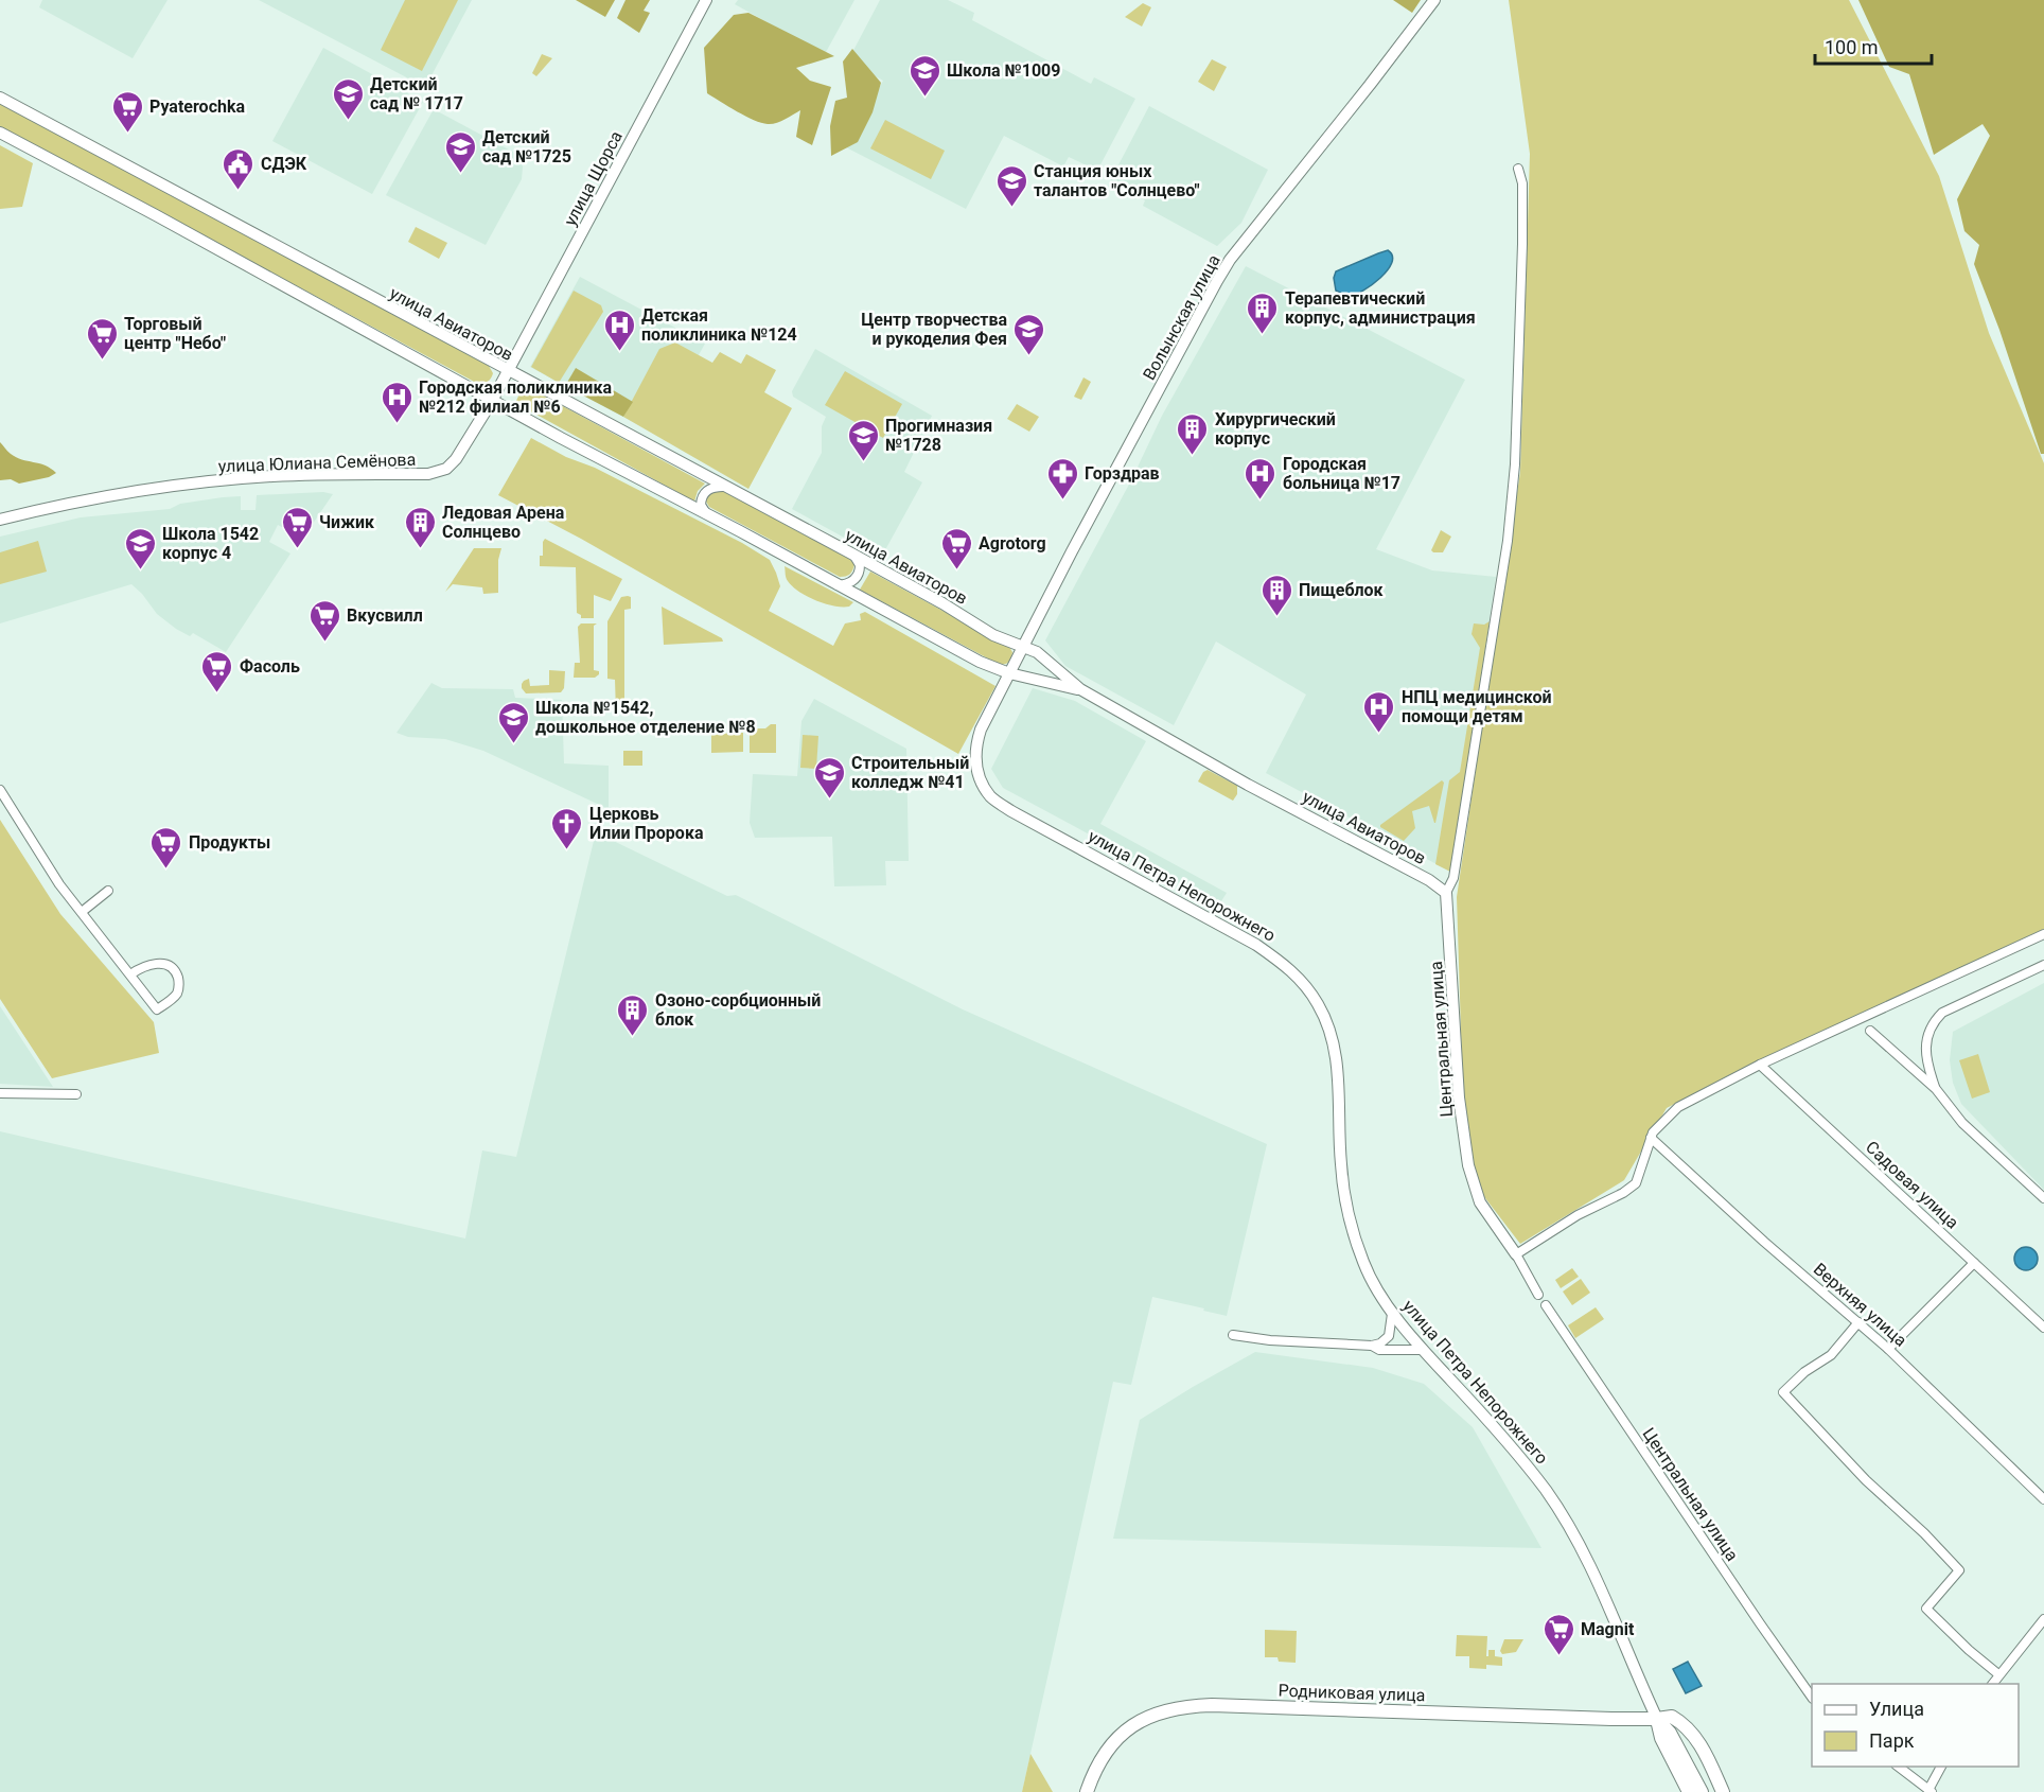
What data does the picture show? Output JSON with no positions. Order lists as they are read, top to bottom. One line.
{"streets":{"main road":["улица Петра Непорожнего","Родниковая улица"],"street":["улица Щорса","Волынская улица","улица Авиаторов","улица Юлиана Семёнова","Центральная улица","Садовая улица","Верхняя улица"]},"crossings":[["улица Щорса","улица Авиаторов"],["улица Щорса","улица Юлиана Семёнова"],["Волынская улица","улица Авиаторов"],["улица Авиаторов","улица Юлиана Семёнова"],["улица Авиаторов","улица Петра Непорожнего"],["улица Авиаторов","Центральная улица"],["улица Петра Непорожнего","Родниковая улица"]],"places":{"school or university":["Школа №1009","Детский сад № 1717","Детский сад №1725","Станция юных талантов \"Солнцево\"","Центр творчества и рукоделия Фея","Прогимназия №1728","Школа 1542 корпус 4","Школа №1542, дошкольное отделение №8","Строительный колледж №41"],"supermarket":["Pyaterochka","Торговый центр \"Небо\"","Чижик","Agrotorg","Вкусвилл","Фасоль","Продукты","Magnit"],"public building":["СДЭК"],"building":["Терапевтический корпус, администрация","Хирургический корпус","Ледовая Арена Солнцево","Пищеблок","Озоно-сорбционный блок"],"hospital":["Детская поликлиника №124","Городская поликлиника №212 филиал №6","Городская больница №17","НПЦ медицинской помощи детям"],"pharmacy":["Горздрав"],"church":["Церковь Илии Пророка"]},"legend":["Улица","Парк"],"scale_bar":"100 m"}
